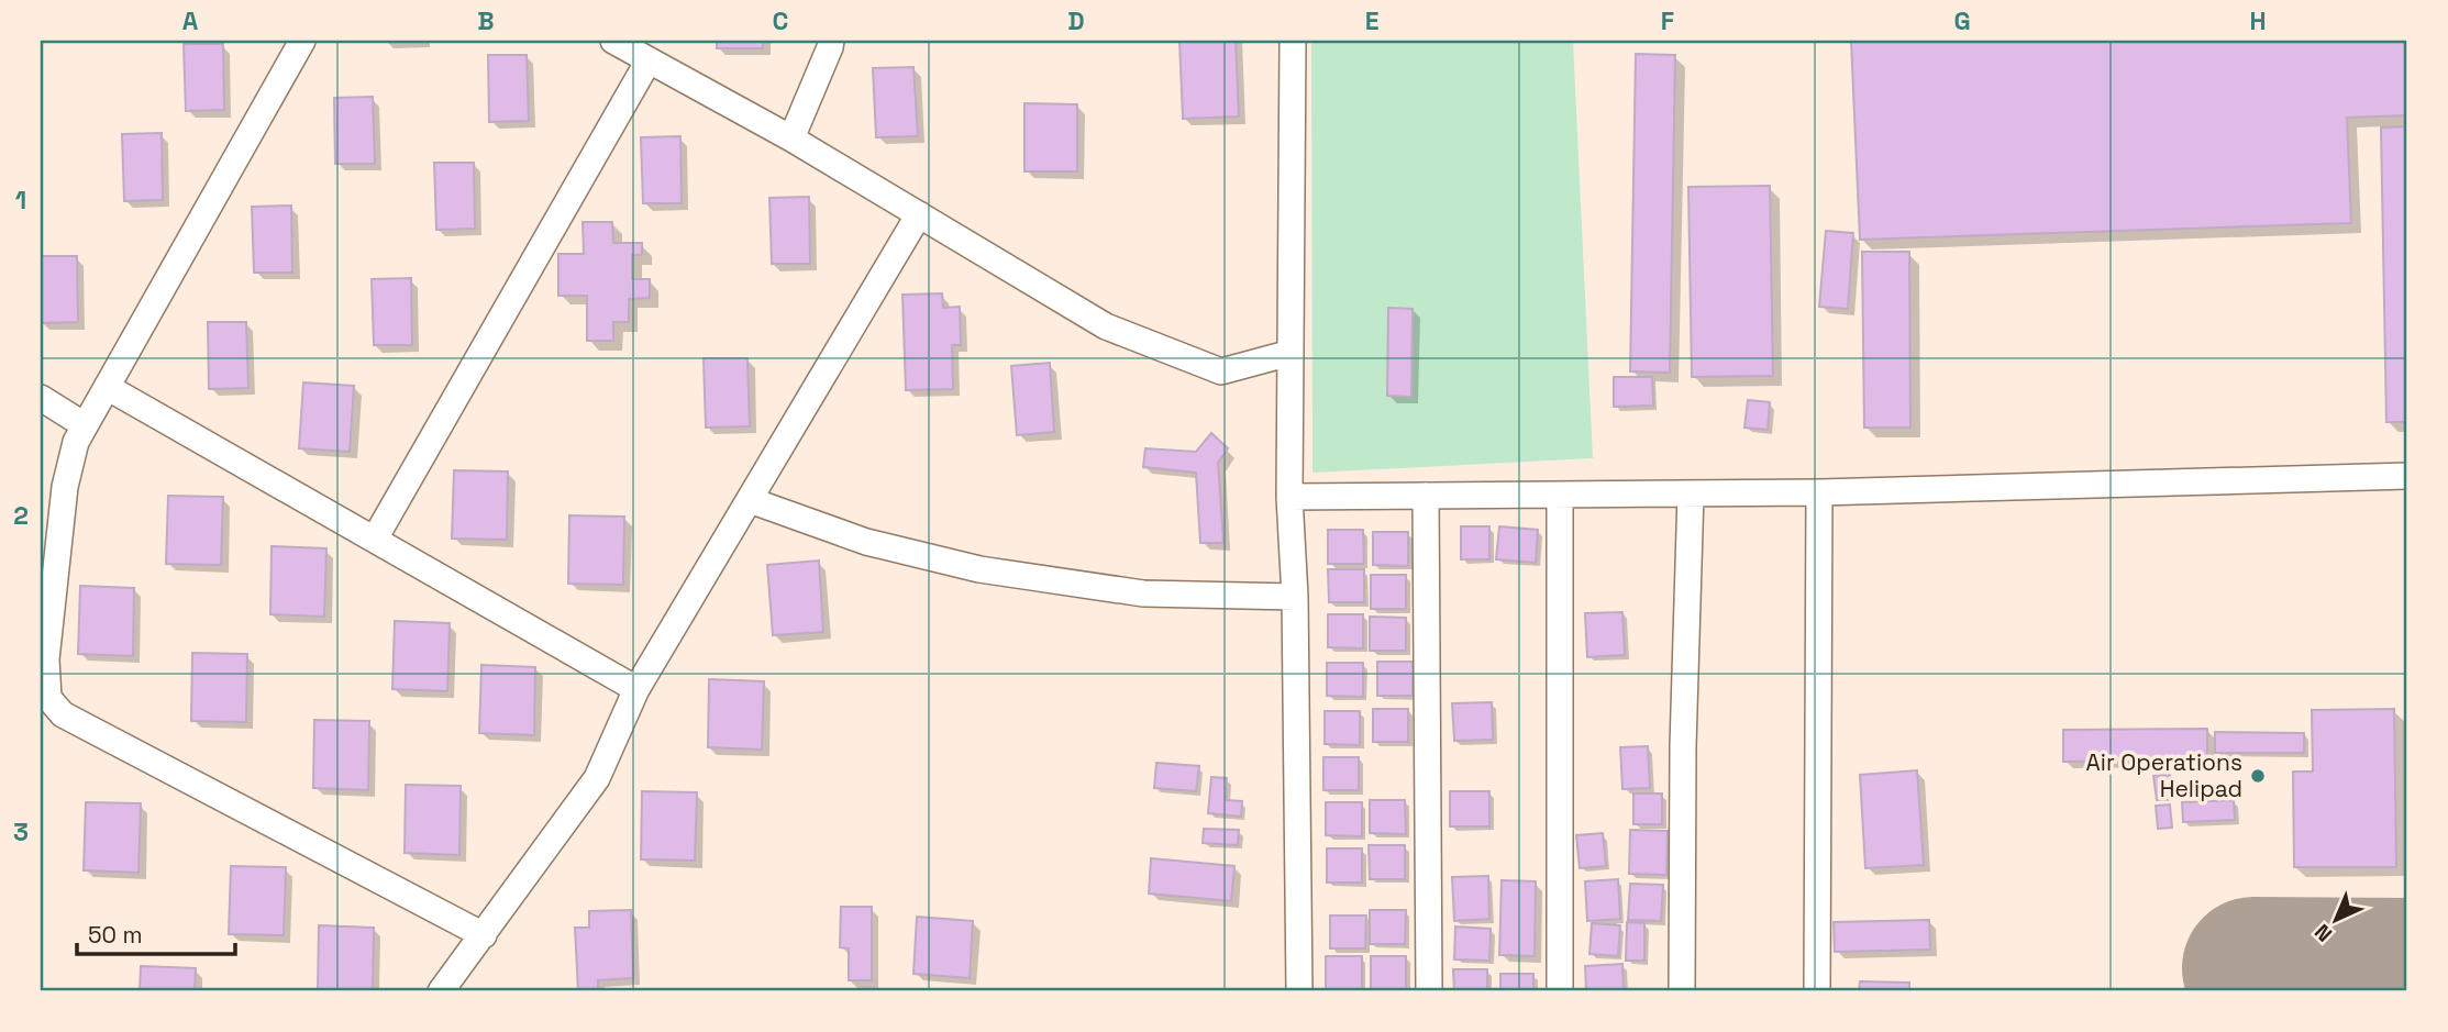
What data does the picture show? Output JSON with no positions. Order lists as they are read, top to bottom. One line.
{"places":["Air Operations Helipad"],"scale_bar":"50 m","north":"bottom left","grid":{"columns":["A","B","C","D","E","F","G","H"],"rows":["1","2","3"]}}
